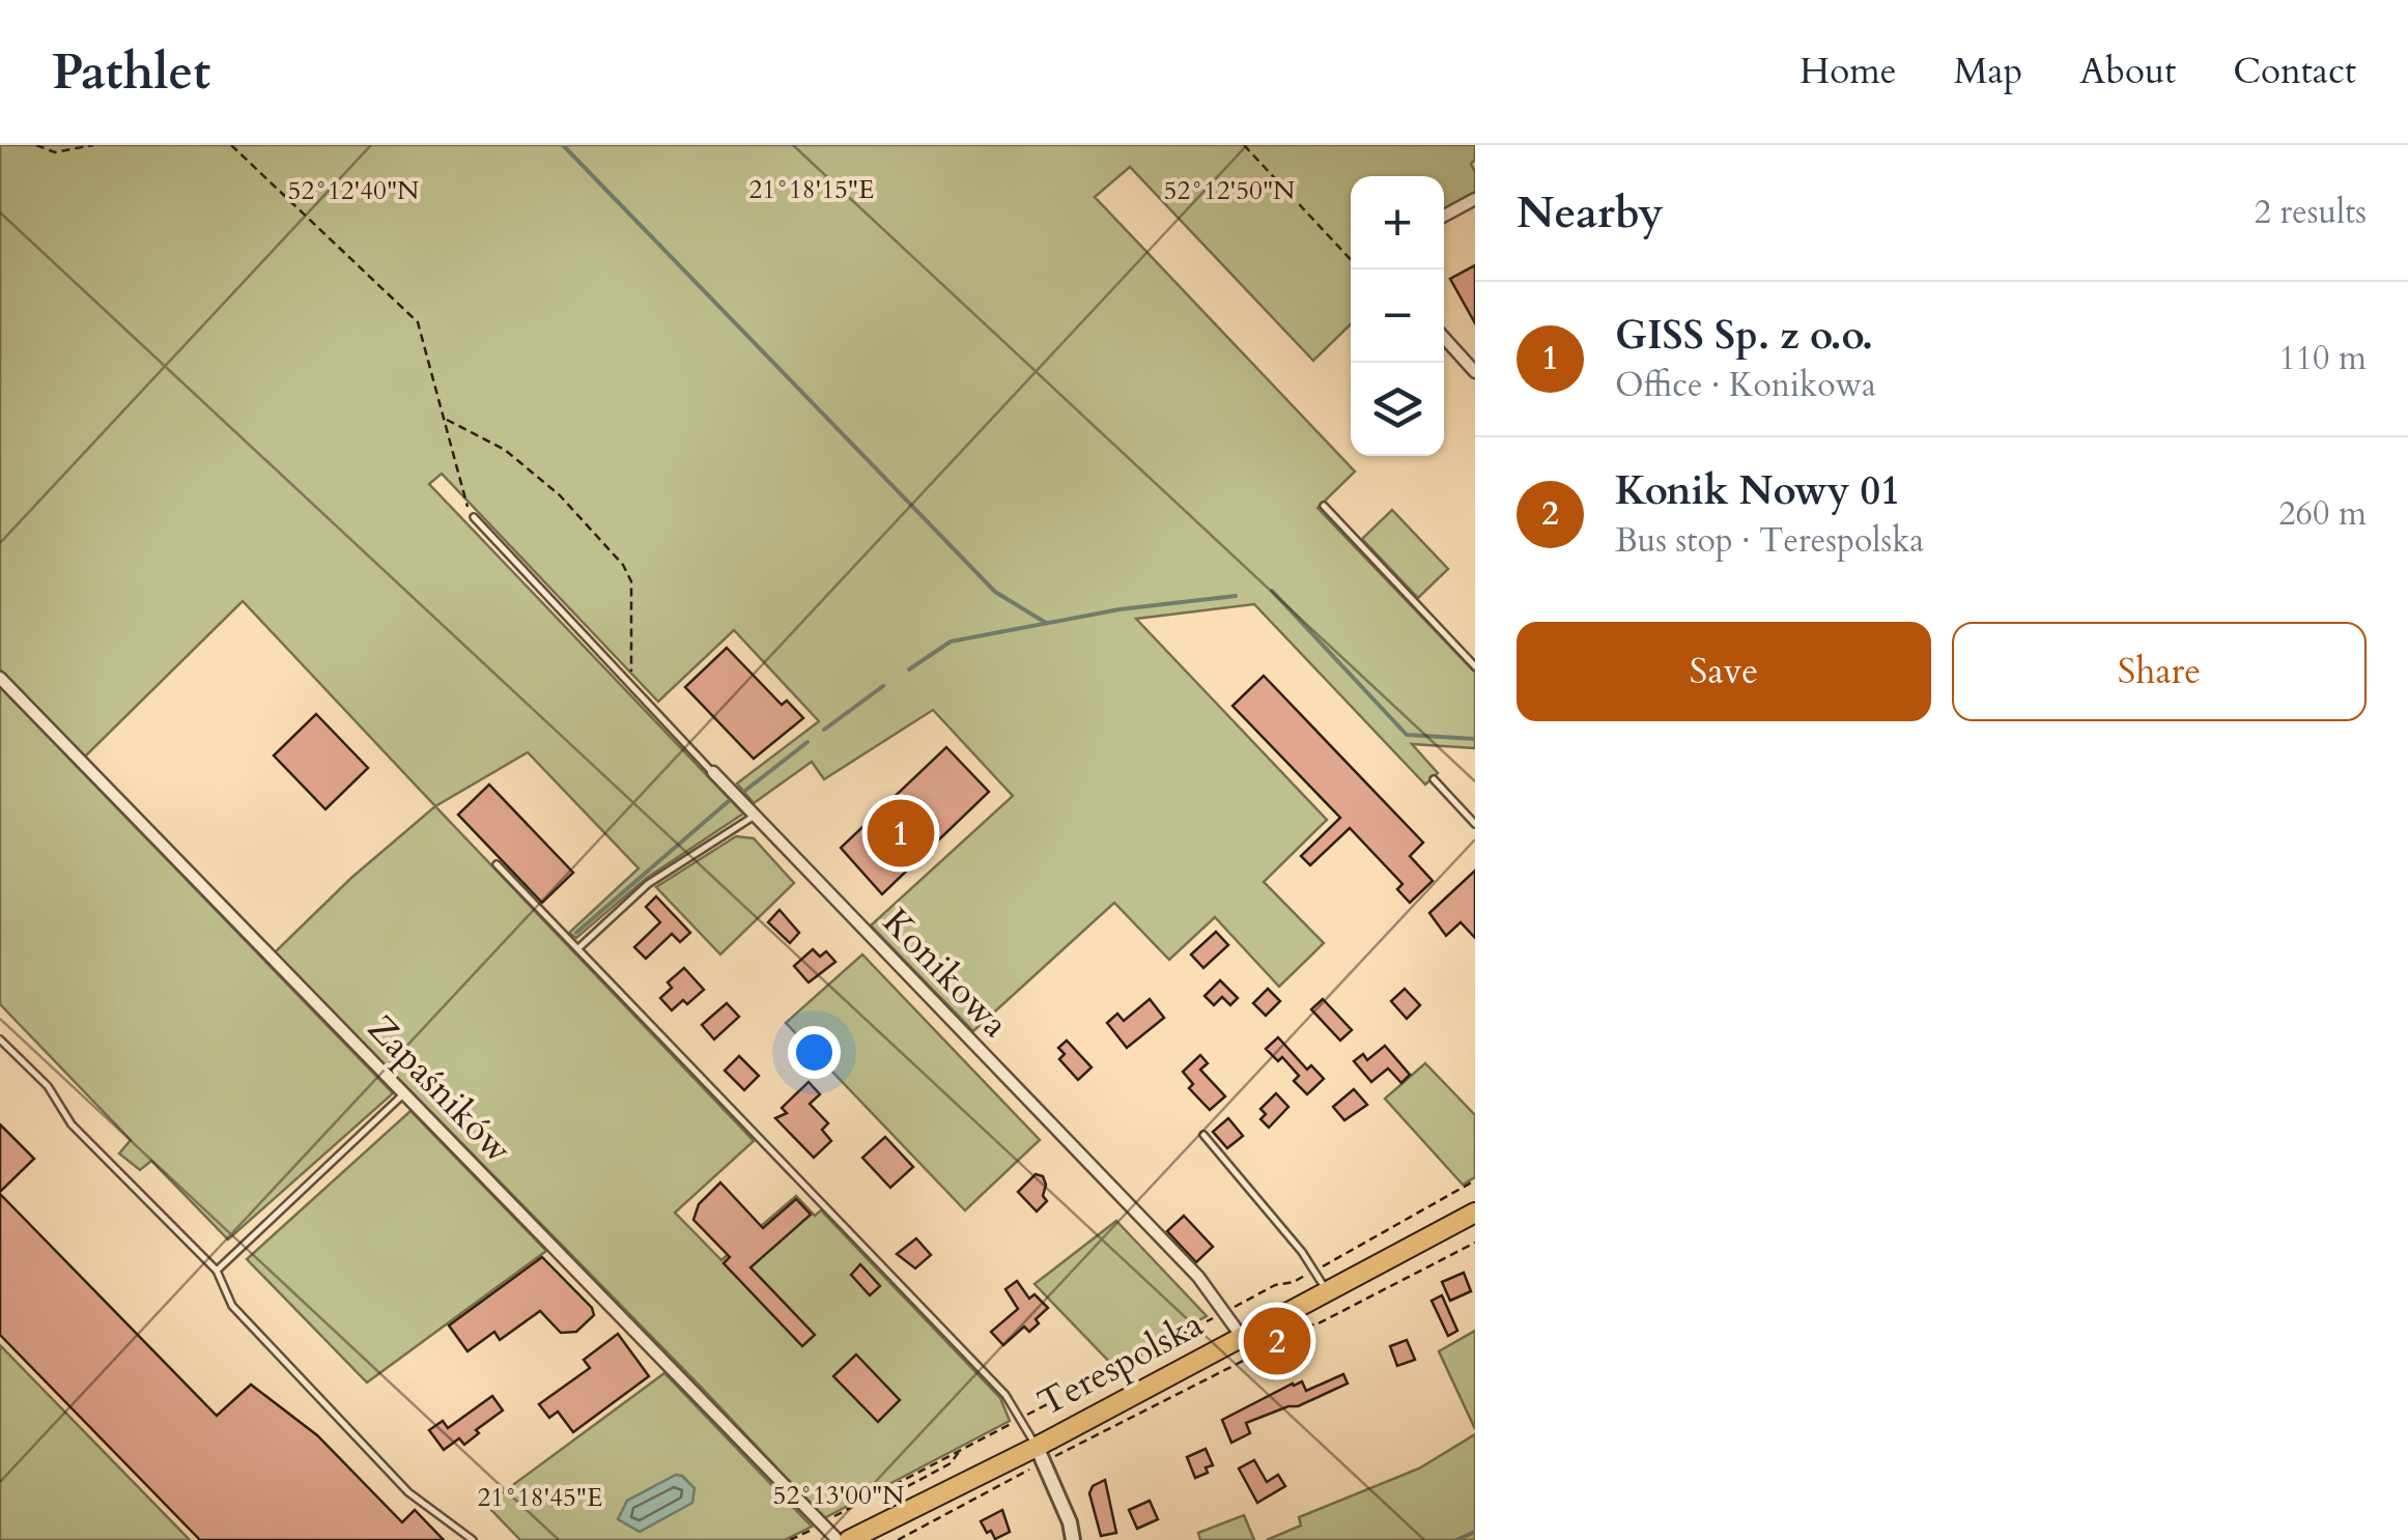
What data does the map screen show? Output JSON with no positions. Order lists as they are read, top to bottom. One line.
{"streets":{"main road":["Terespolska"],"street":["Konikowa","Zapaśników"]},"crossings":[["Konikowa","Terespolska"]],"page":{"header":"Pathlet","nav":["Home","Map","About","Contact"],"heading":["Nearby","2 results"],"map_buttons":["+","−"],"list":[{"mark":"1","name":"GISS Sp. z o.o.","note":"Office · Konikowa","value":"110 m"},{"mark":"2","name":"Konik Nowy 01","note":"Bus stop · Terespolska","value":"260 m"}],"buttons":["Save","Share"],"pins":["1","2"]},"coordinates":["21°18'15\"E","52°12'50\"N","52°12'40\"N","52°13'00\"N","21°18'45\"E"]}
